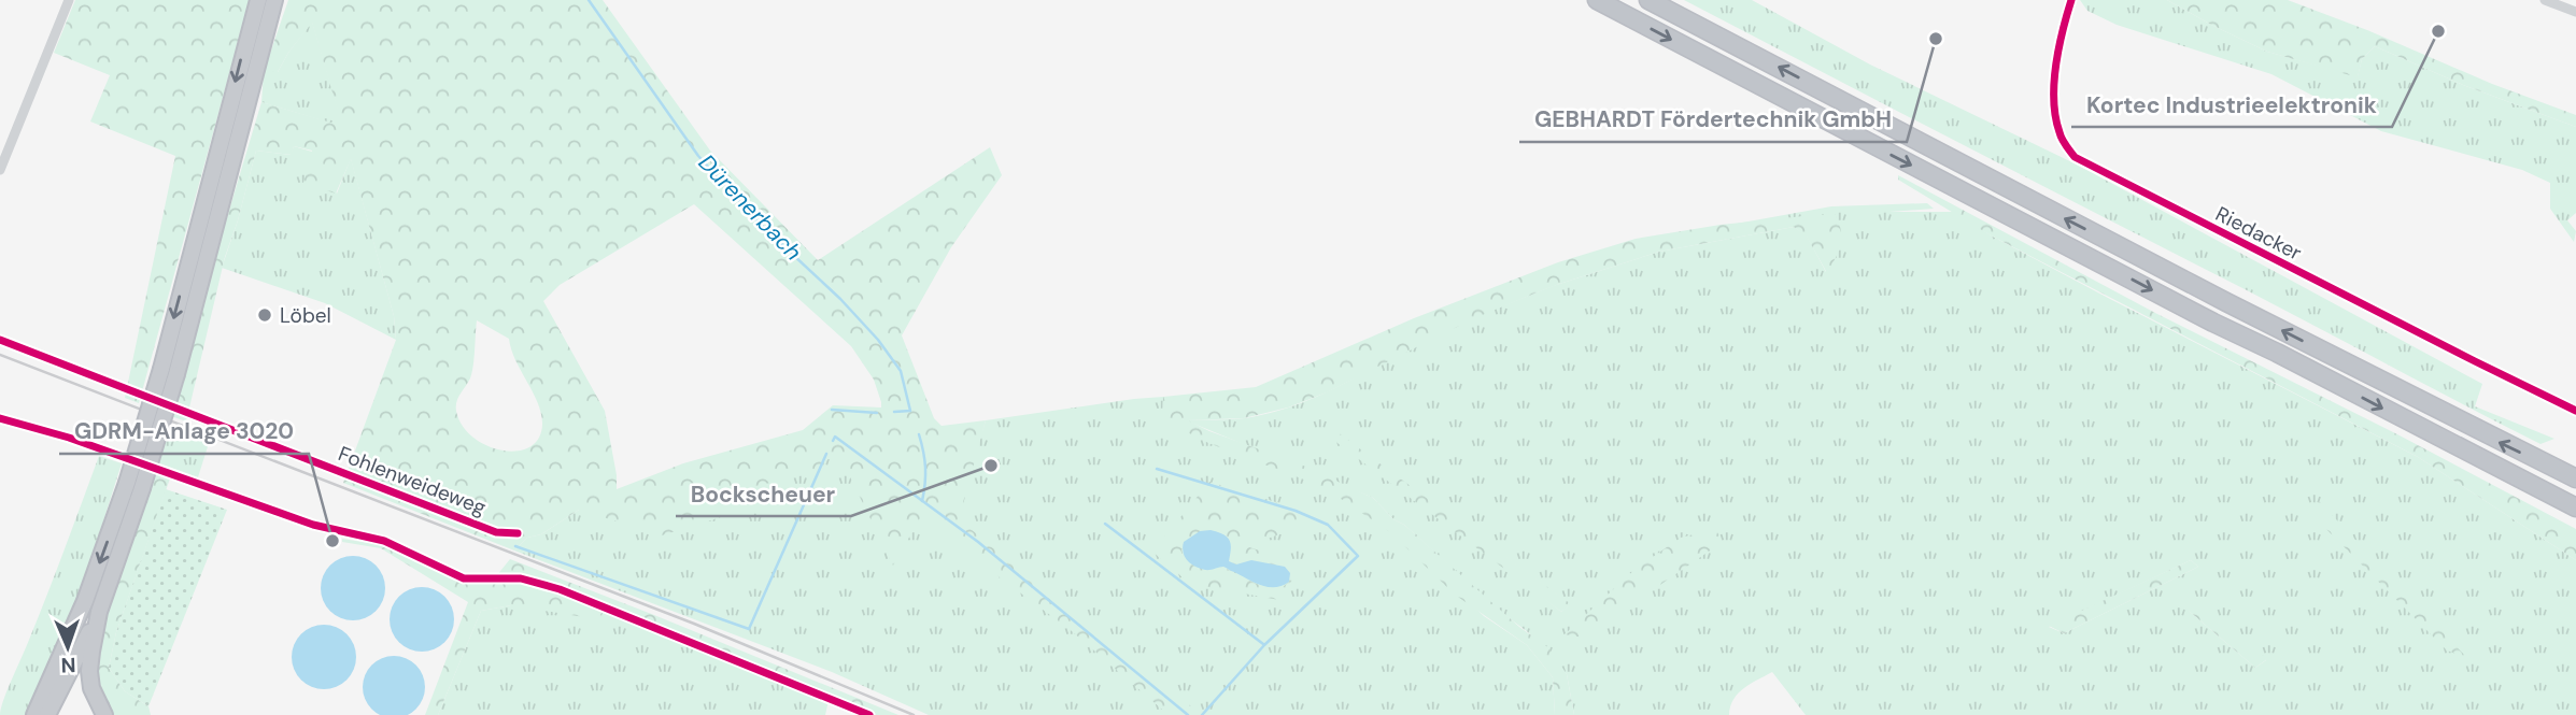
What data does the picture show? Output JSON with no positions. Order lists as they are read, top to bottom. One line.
{"streets":{"street":["Riedacker","Fohlenweideweg"]},"water":["Dürenerbach"],"places":["Kortec Industrieelektronik","GEBHARDT Fördertechnik GmbH","Löbel","Bockscheuer","GDRM-Anlage 3020"],"north":"bottom"}
